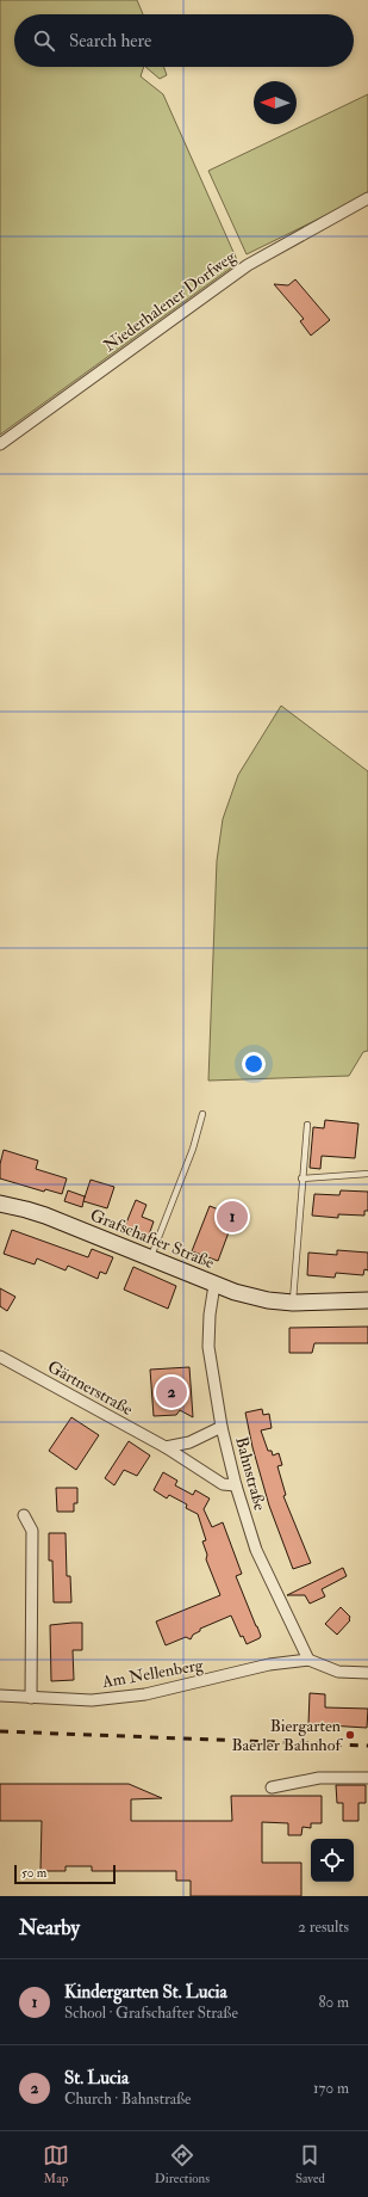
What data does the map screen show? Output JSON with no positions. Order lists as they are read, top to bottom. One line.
{"streets":{"main road":["Grafschafter Straße"],"street":["Niederhalener Dorfweg","Gärtnerstraße","Bahnstraße","Am Nellenberg"]},"crossings":[["Grafschafter Straße","Bahnstraße"],["Gärtnerstraße","Bahnstraße"],["Bahnstraße","Am Nellenberg"]],"places":["Biergarten Baerler Bahnhof"],"scale_bar":"50 m","north":"left","page":{"search":"Search here","pins":["1","2"],"scale":"50 m","heading":["Nearby","2 results"],"list":[{"mark":"1","name":"Kindergarten St. Lucia","note":"School · Grafschafter Straße","value":"80 m"},{"mark":"2","name":"St. Lucia","note":"Church · Bahnstraße","value":"170 m"}],"nav":["Map","Directions","Saved"]}}
